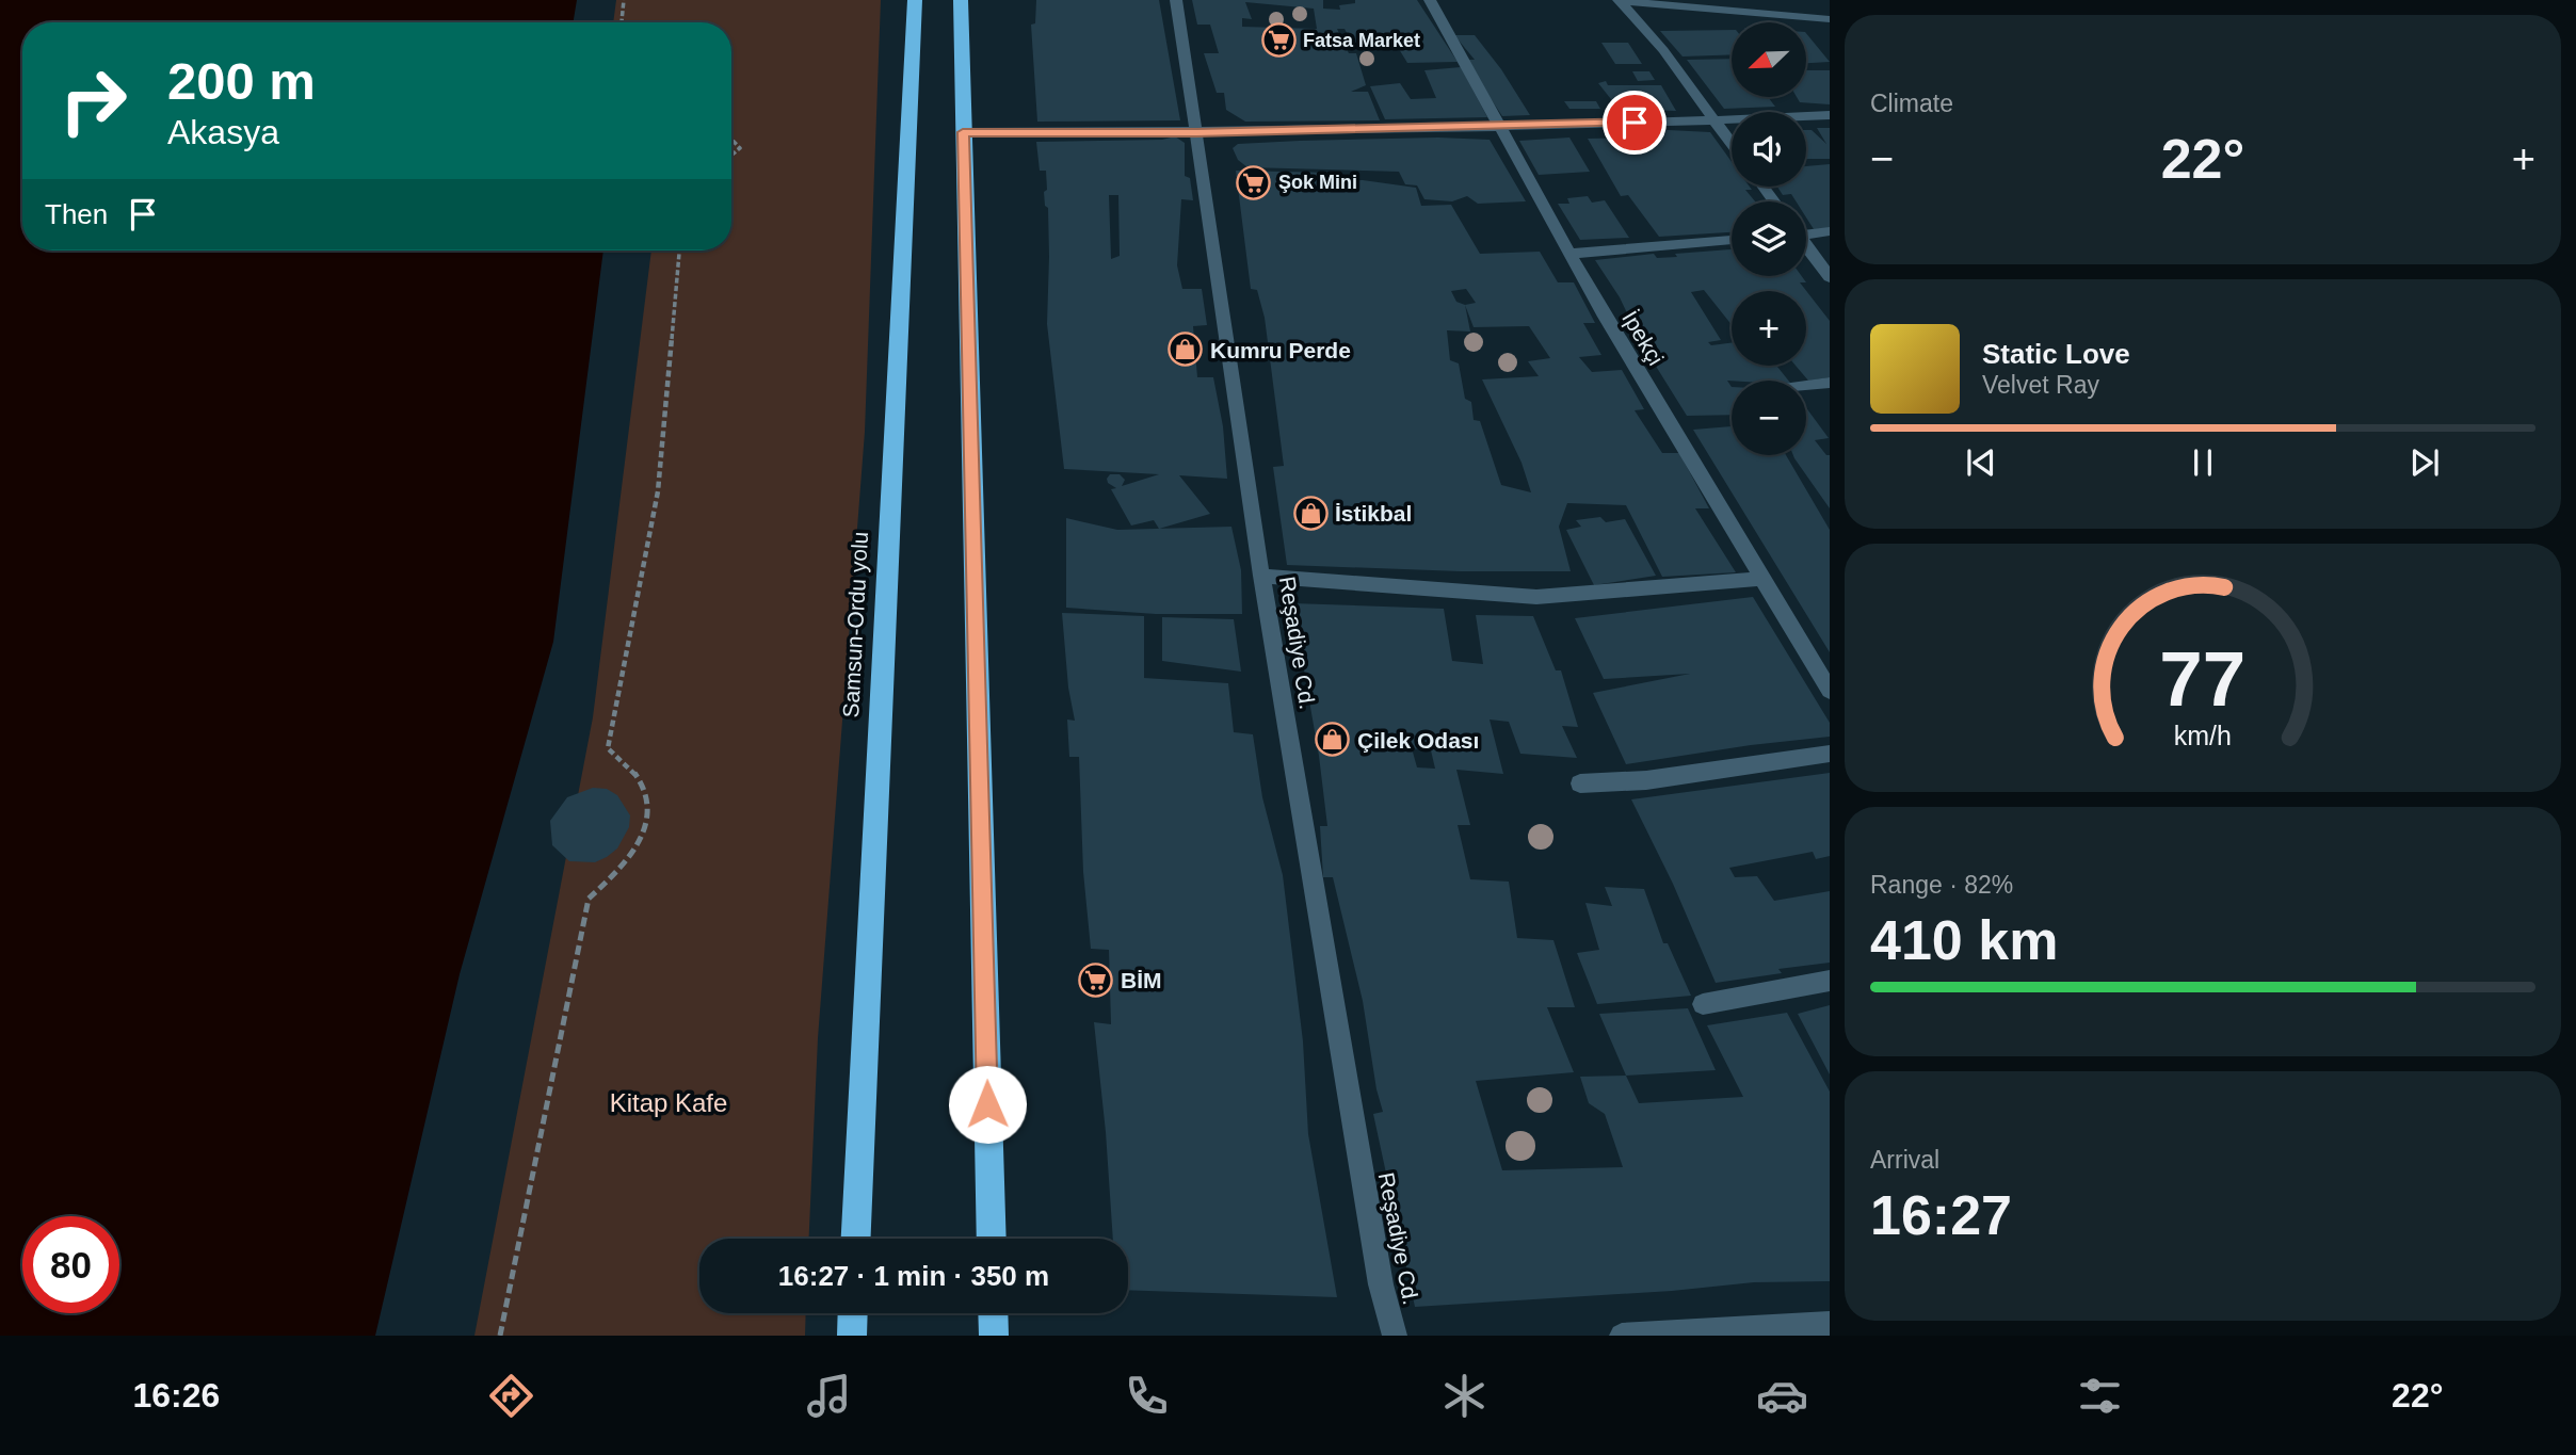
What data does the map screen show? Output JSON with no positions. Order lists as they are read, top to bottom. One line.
{"streets":{"highway":["Samsun-Ordu yolu"],"street":["İpekçi","Reşadiye Cd."]},"parks":["Kitap Kafe"],"places":{"supermarket":["Fatsa Market","Şok Mini","BİM"],"shop":["Kumru Perde","İstikbal","Çilek Odası"]},"north":"bottom left","page":{"tile":["Climate",["Range · 82%","410 km"],["Arrival","16:27"]],"map_buttons":["+","−"],"turn":["200 m","Akasya"],"heat":["−","22°","+"],"then":"Then","song":["Static Love","Velvet Ray"],"limit":"80","trip":"16:27 · 1 min · 350 m","tabs":["16:26","22°"],"gauge":["77","km/h"]}}
